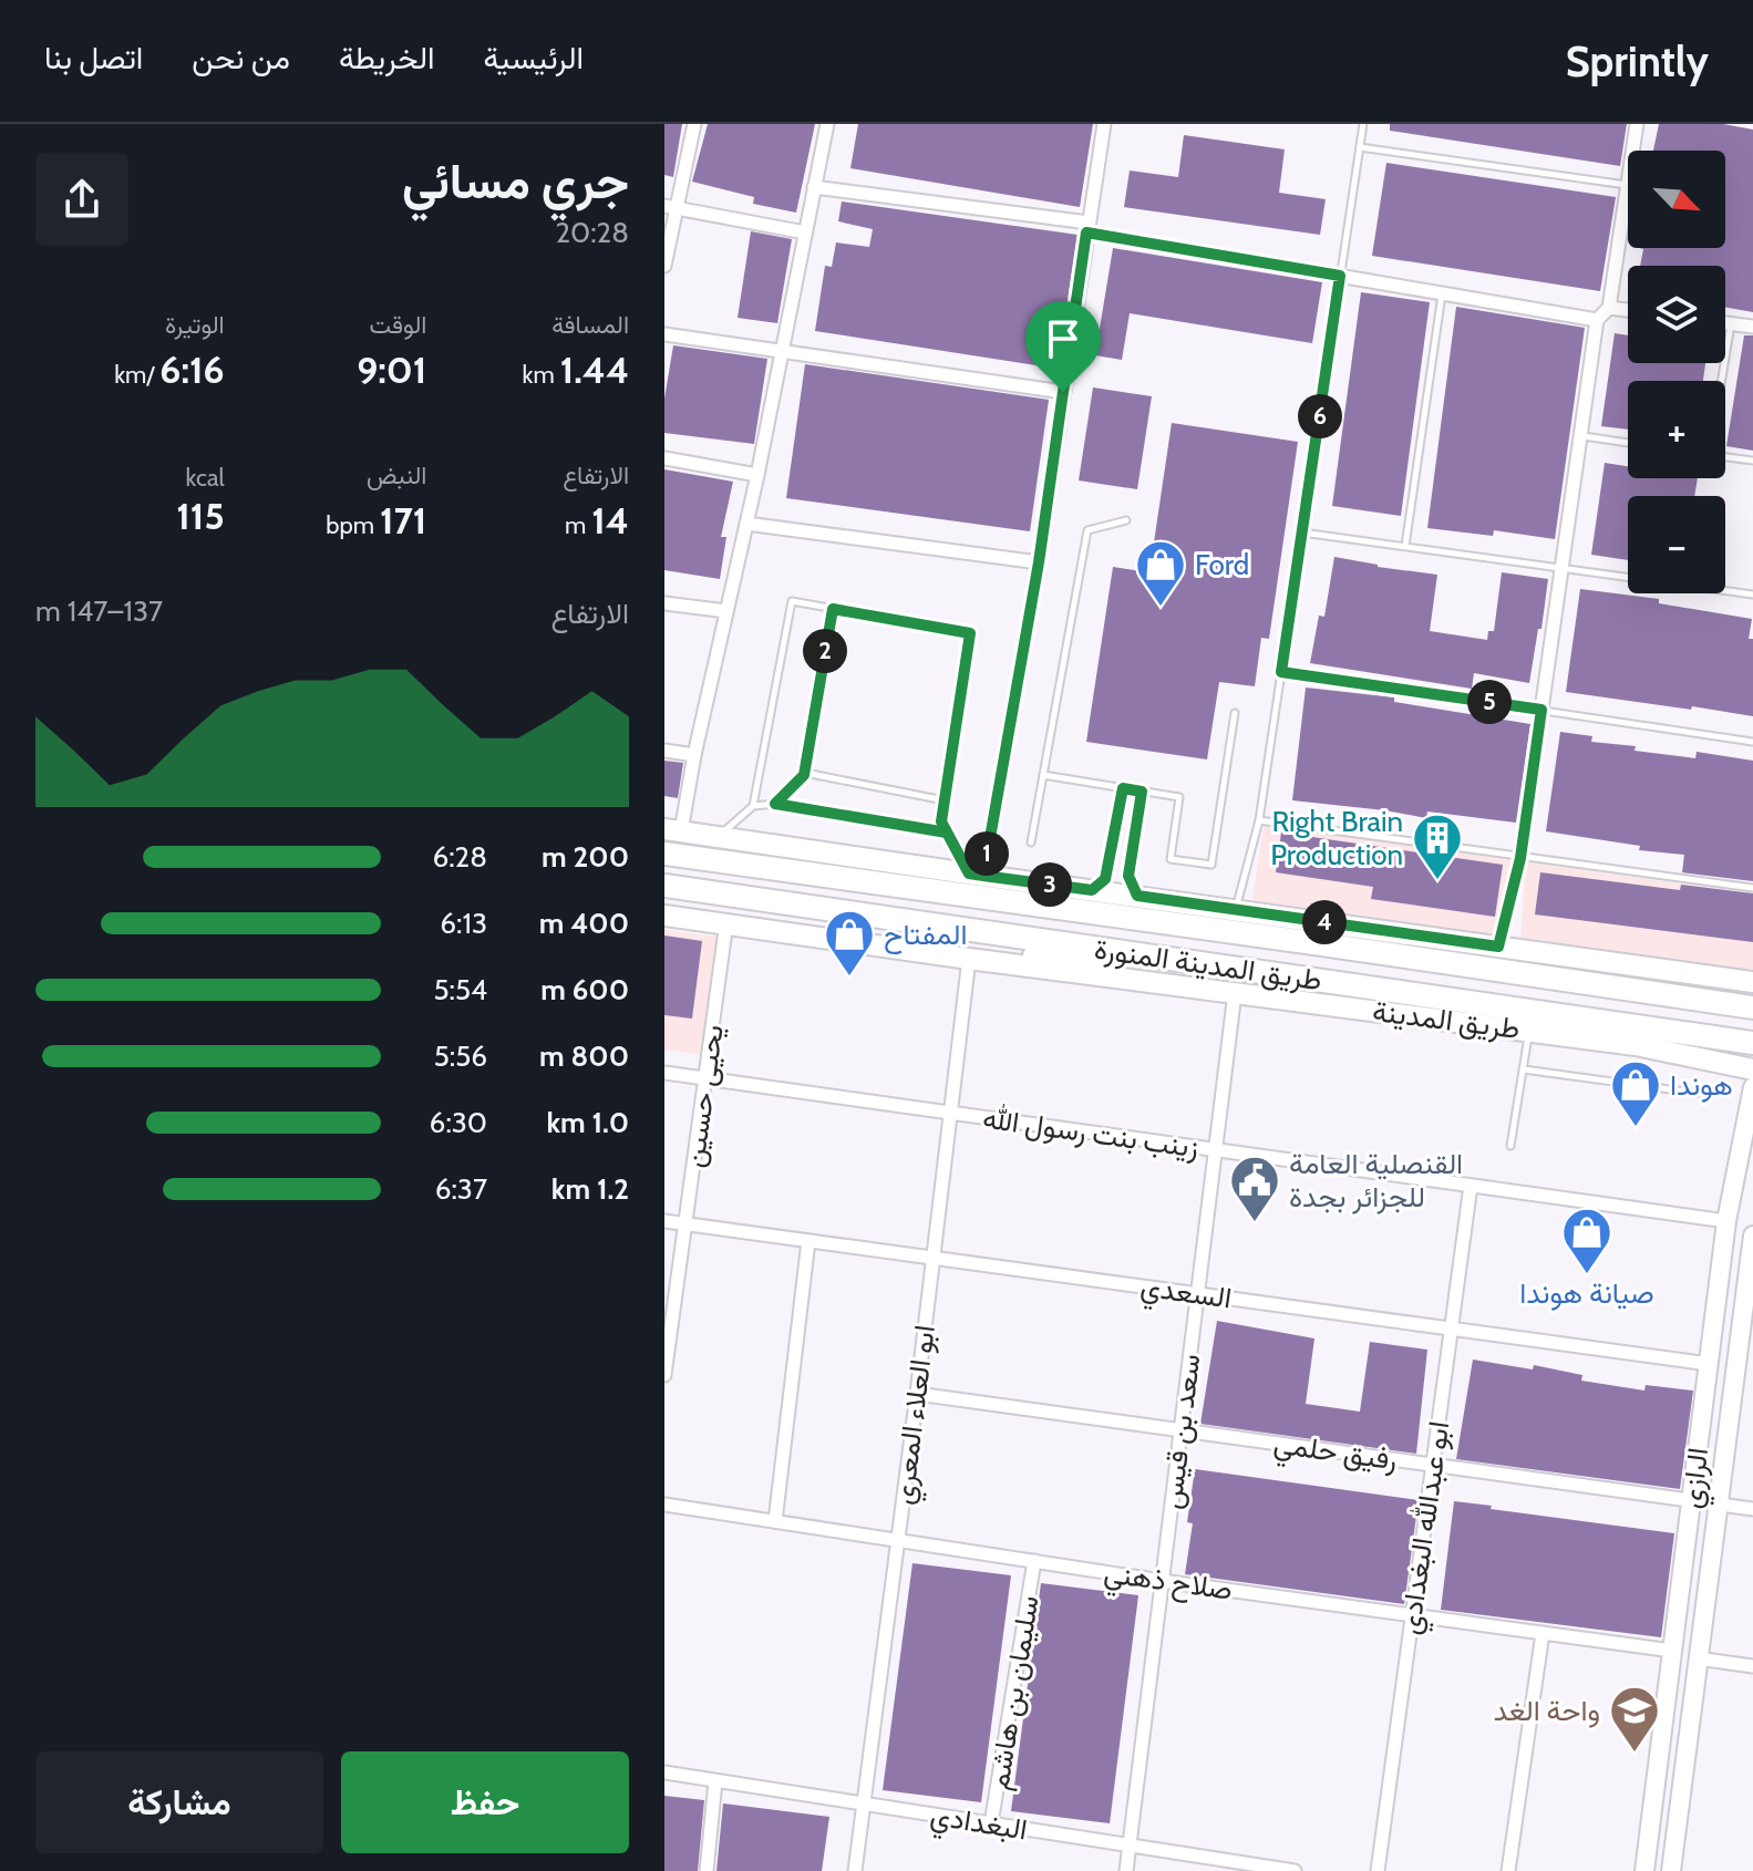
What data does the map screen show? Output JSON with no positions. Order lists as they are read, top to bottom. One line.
{"streets":{"highway":["طريق المدينة المنورة"],"main road":["طريق المدينة"],"street":["يحيى حسين","زينب بنت رسول الله","السعدي","ابو العلاء المعري","سعد بن قيس","رفيق حلمي","الرازي","ابو عبدالله البغدادي","صلاح ذهني","سليمان بن هاشم","البغدادي"]},"crossings":[["طريق المدينة","يحيى حسين"],["طريق المدينة","ابو العلاء المعري"],["طريق المدينة","سعد بن قيس"],["يحيى حسين","زينب بنت رسول الله"],["يحيى حسين","السعدي"],["زينب بنت رسول الله","ابو العلاء المعري"],["زينب بنت رسول الله","سعد بن قيس"],["زينب بنت رسول الله","الرازي"],["زينب بنت رسول الله","ابو عبدالله البغدادي"],["السعدي","ابو العلاء المعري"],["السعدي","سعد بن قيس"],["السعدي","الرازي"],["السعدي","ابو عبدالله البغدادي"],["ابو العلاء المعري","رفيق حلمي"],["ابو العلاء المعري","صلاح ذهني"],["ابو العلاء المعري","البغدادي"],["سعد بن قيس","رفيق حلمي"],["سعد بن قيس","صلاح ذهني"],["سعد بن قيس","البغدادي"],["رفيق حلمي","الرازي"],["رفيق حلمي","ابو عبدالله البغدادي"],["الرازي","صلاح ذهني"],["ابو عبدالله البغدادي","صلاح ذهني"],["صلاح ذهني","سليمان بن هاشم"],["سليمان بن هاشم","البغدادي"]],"places":{"shop":["Ford","المفتاح","هوندا","صيانة هوندا"],"building":["Right Brain Production"],"public building":["القنصلية العامة للجزائر بجدة"],"school or university":["واحة الغد"]},"north":"bottom right","page":{"header":"Sprintly","nav":["الرئيسية","الخريطة","من نحن","اتصل بنا"],"heading":["جري مسائي","20:28"],"map_buttons":["+","−"],"stats":[["المسافة","1.44 km"],["الوقت","9:01"],["الوتيرة","6:16 /km"],["الارتفاع","14 m"],["النبض","171 bpm"],["kcal","115"]],"pins":["6","2","5","1","3","4"],"chart":["الارتفاع","137–147 m"],"list":[{"name":"200 m","note":"6:28"},{"name":"400 m","note":"6:13"},{"name":"600 m","note":"5:54"},{"name":"800 m","note":"5:56"},{"name":"1.0 km","note":"6:30"},{"name":"1.2 km","note":"6:37"}],"buttons":["حفظ","مشاركة"]}}
